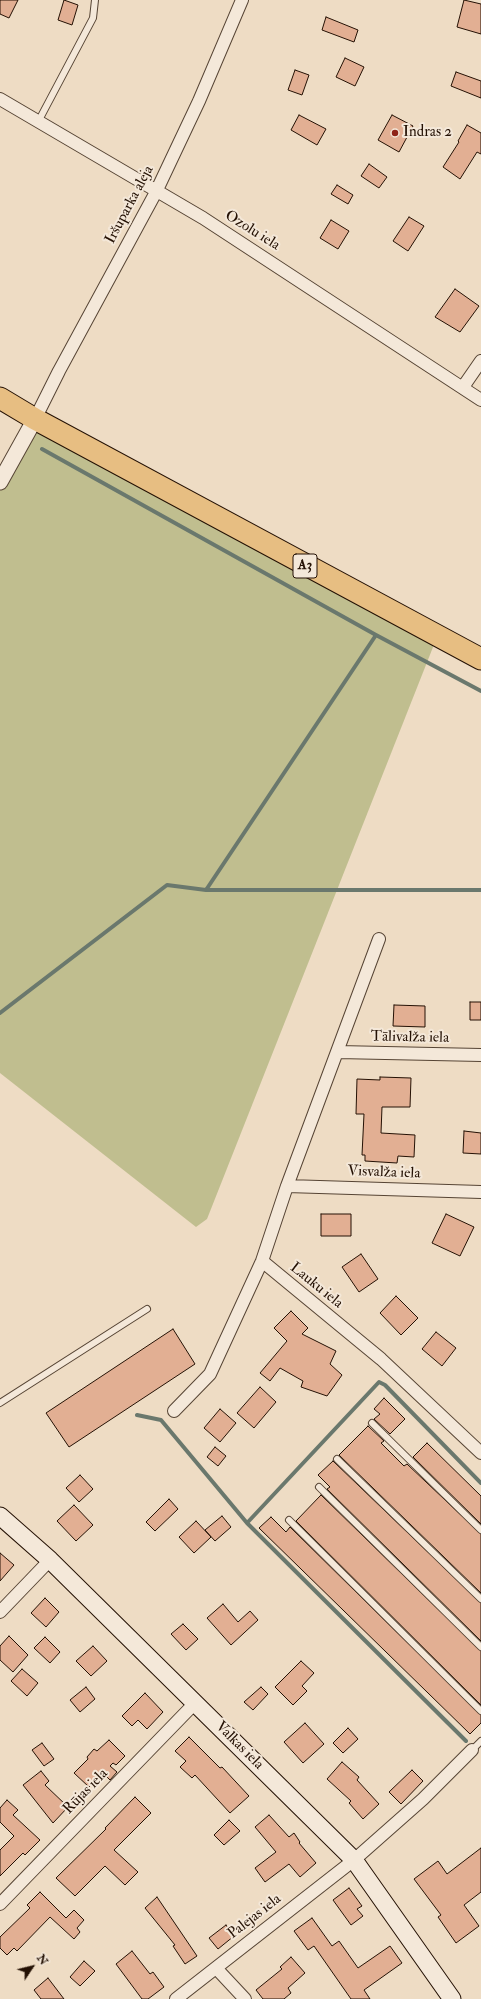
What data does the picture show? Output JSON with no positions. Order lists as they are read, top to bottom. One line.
{"streets":{"highway":["A3"],"main road":["Valkas iela"],"street":["Iršuparka aleja","Ozolu iela","Tālivalža iela","Visvalža iela","Lauku iela","Rūjas iela","Palejas iela"]},"crossings":[["Iršuparka aleja","Ozolu iela"],["Iršuparka aleja","A3"],["Valkas iela","Rūjas iela"],["Valkas iela","Palejas iela"]],"places":["Indras 2"],"north":"top right"}
